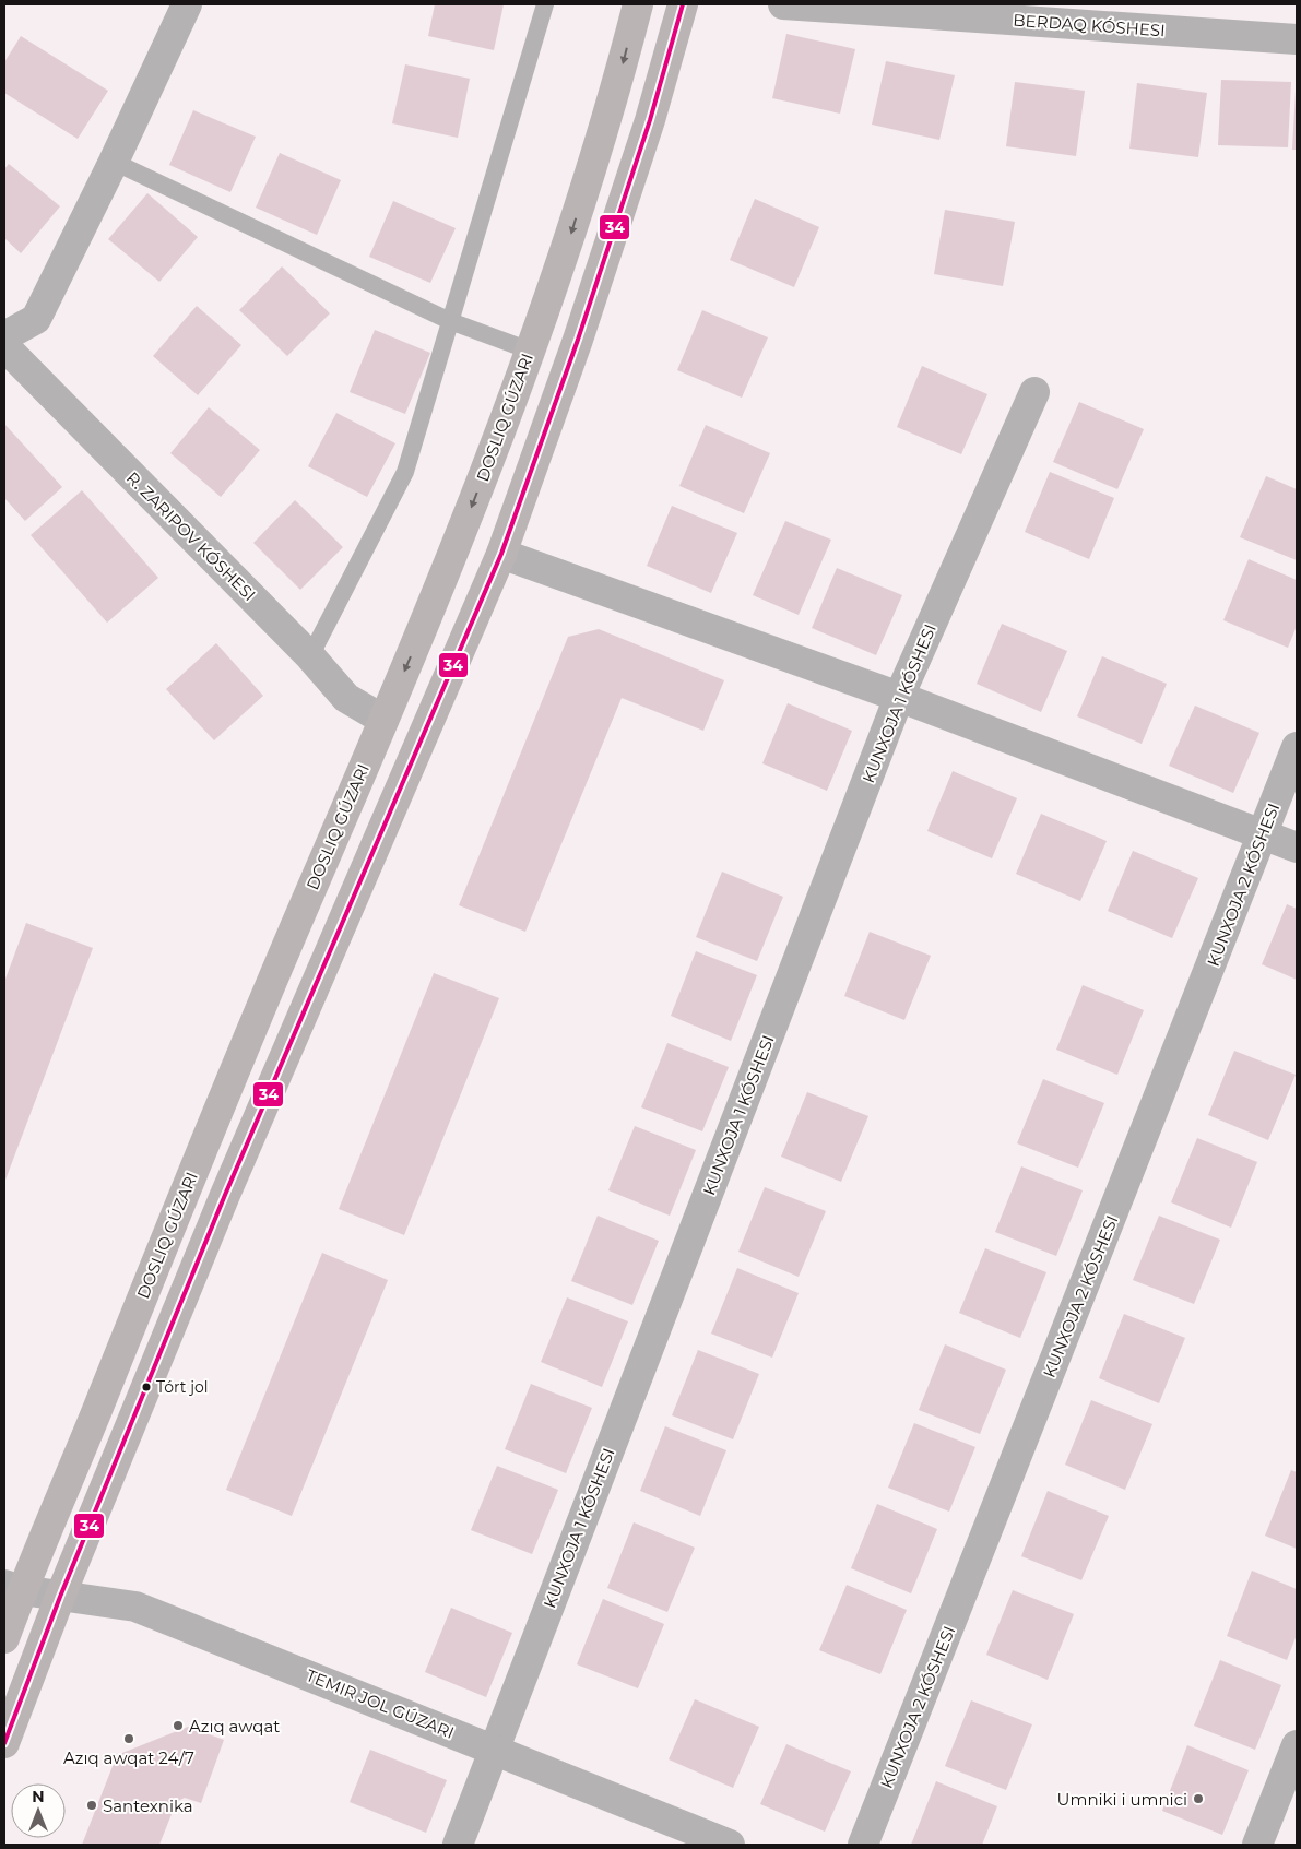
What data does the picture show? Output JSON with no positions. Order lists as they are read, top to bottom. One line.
{"streets":{"street":["BERDAQ KÓSHESI","R. ZARIPOV KÓSHESI","KUNXOJA 1 KÓSHESI","KUNXOJA 2 KÓSHESI"]},"places":["Tórt jol","Azıq awqat","Azıq awqat 24/7","Umniki i umnici","Santexnika"],"lines":["transit line 34"],"north":"top"}
